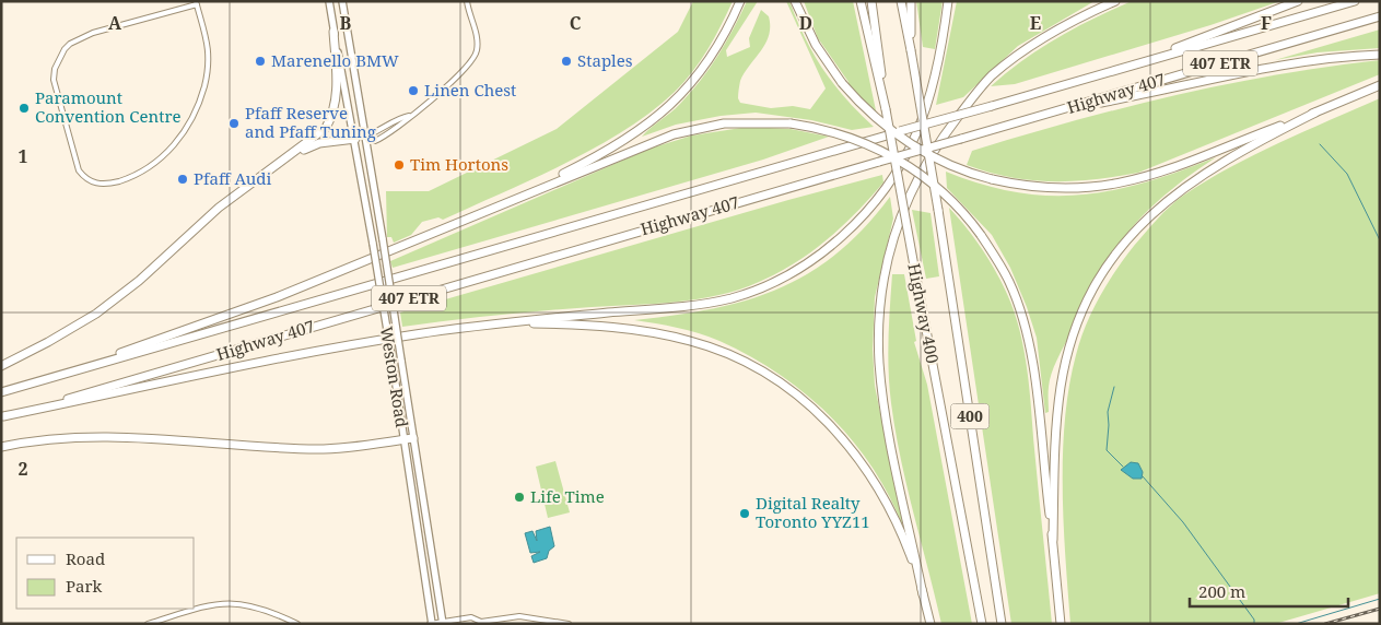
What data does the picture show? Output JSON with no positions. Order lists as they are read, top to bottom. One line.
{"streets":{"highway":["407 ETR","Highway 407","Highway 400","400"],"main road":["Weston Road"]},"places":["Marenello BMW","Staples","Linen Chest","Paramount Convention Centre","Pfaff Reserve and Pfaff Tuning","Tim Hortons","Pfaff Audi","Life Time","Digital Realty Toronto YYZ11"],"legend":["Road","Park"],"scale_bar":"200 m","grid":{"columns":["A","B","C","D","E","F"],"rows":["1","2"]}}
